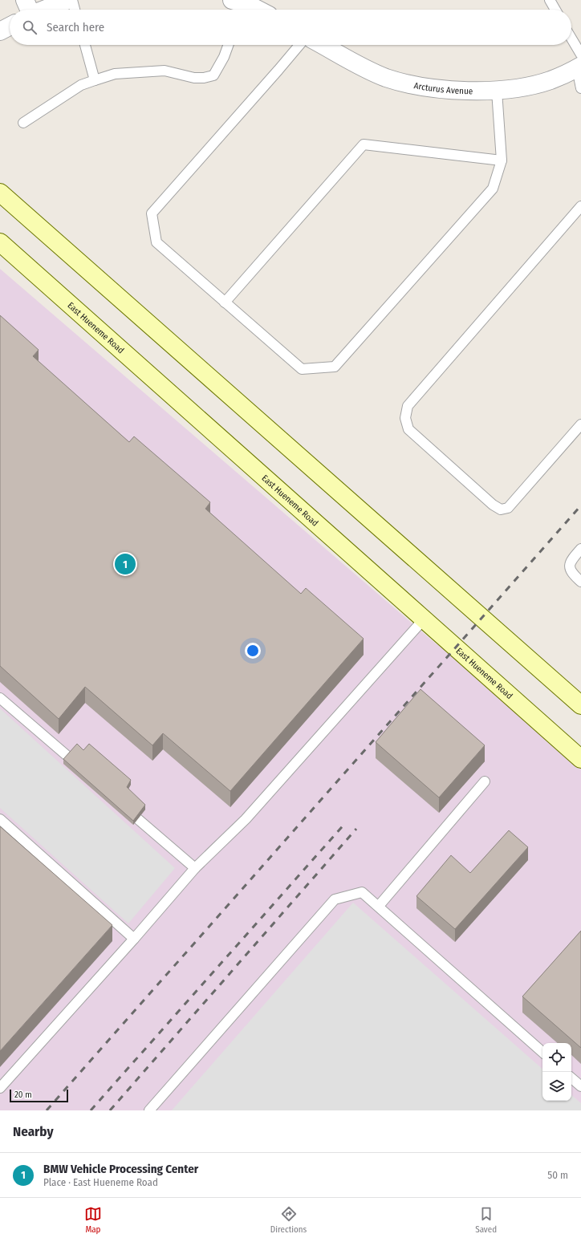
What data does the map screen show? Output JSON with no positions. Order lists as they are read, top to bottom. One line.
{"streets":{"main road":["East Hueneme Road"],"street":["Arcturus Avenue"]},"scale_bar":"20 m","page":{"search":"Search here","pins":"1","scale":"20 m","heading":"Nearby","list":[{"mark":"1","name":"BMW Vehicle Processing Center","note":"Place · East Hueneme Road","value":"50 m"}],"nav":["Map","Directions","Saved"]}}
